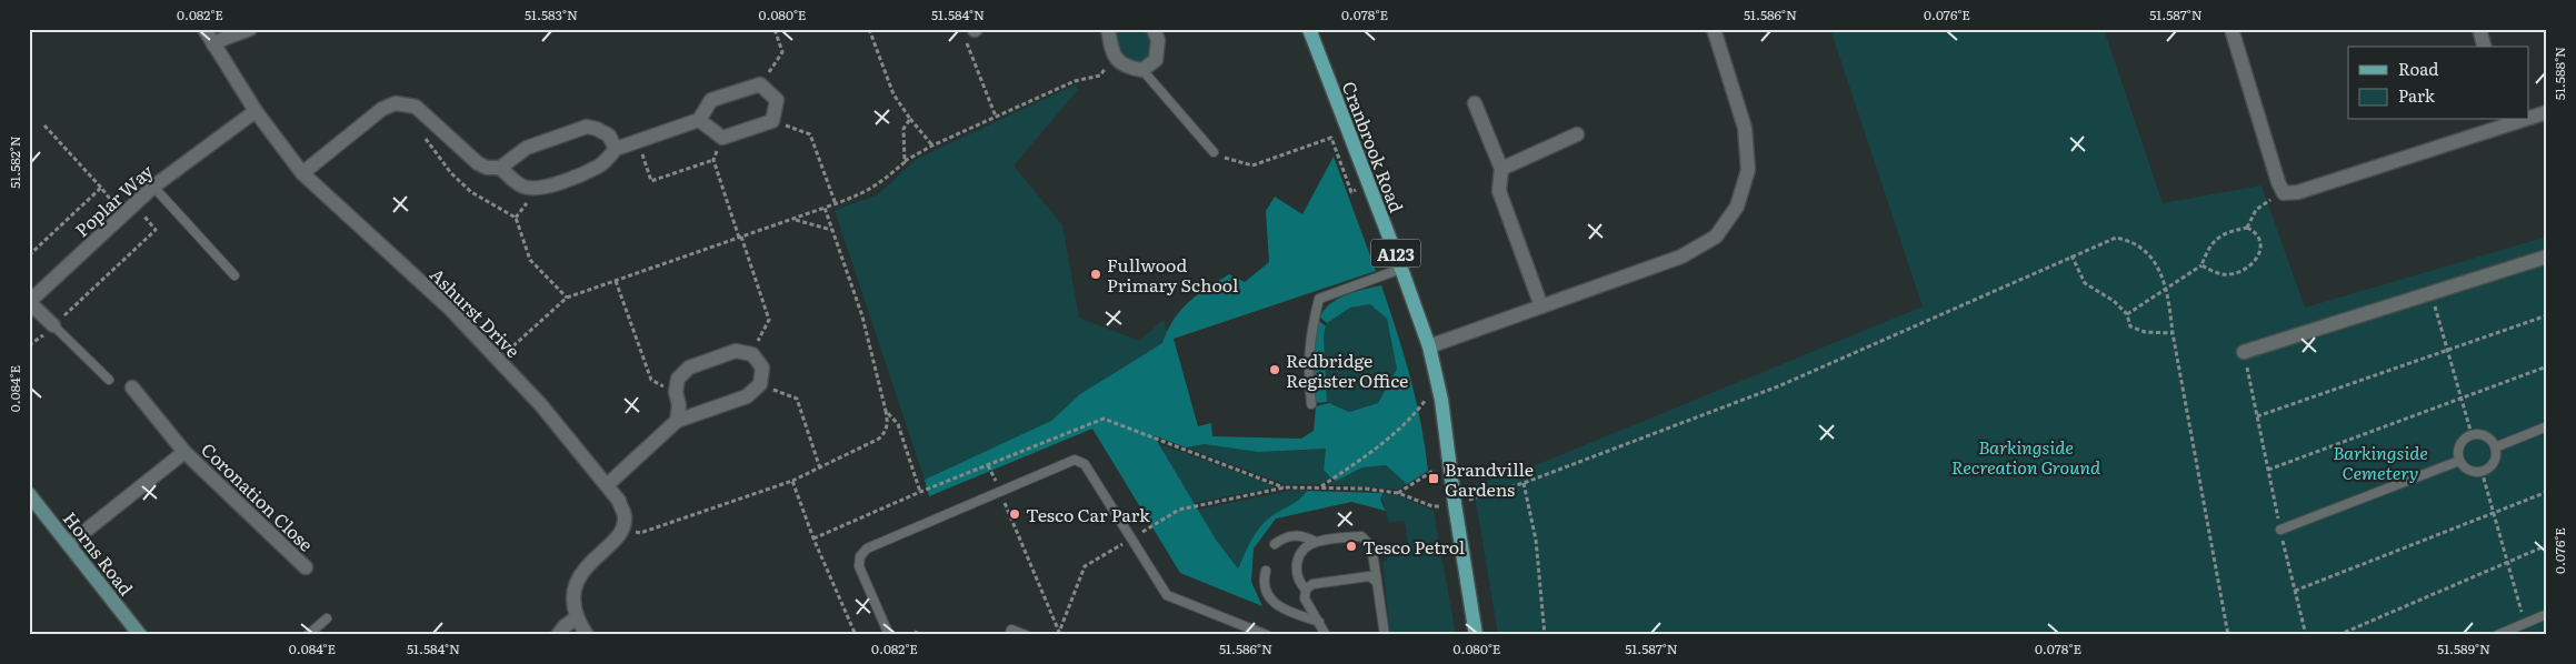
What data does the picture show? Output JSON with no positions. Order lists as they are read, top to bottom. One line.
{"streets":{"main road":["Cranbrook Road","A123"],"street":["Poplar Way","Ashurst Drive","Coronation Close","Horns Road"]},"crossings":[["Poplar Way","Ashurst Drive"],["Coronation Close","Horns Road"]],"parks":["Barkingside Recreation Ground","Barkingside Cemetery"],"places":{"other":["Fullwood Primary School","Redbridge Register Office","Tesco Car Park","Tesco Petrol"],"transit":["Brandville Gardens"]},"legend":["Road","Park"],"coordinates":["0.082°E","51.583°N","0.080°E","51.584°N","0.078°E","51.586°N","0.076°E","51.587°N","51.588°N","51.582°N","0.084°E","51.589°N"]}
